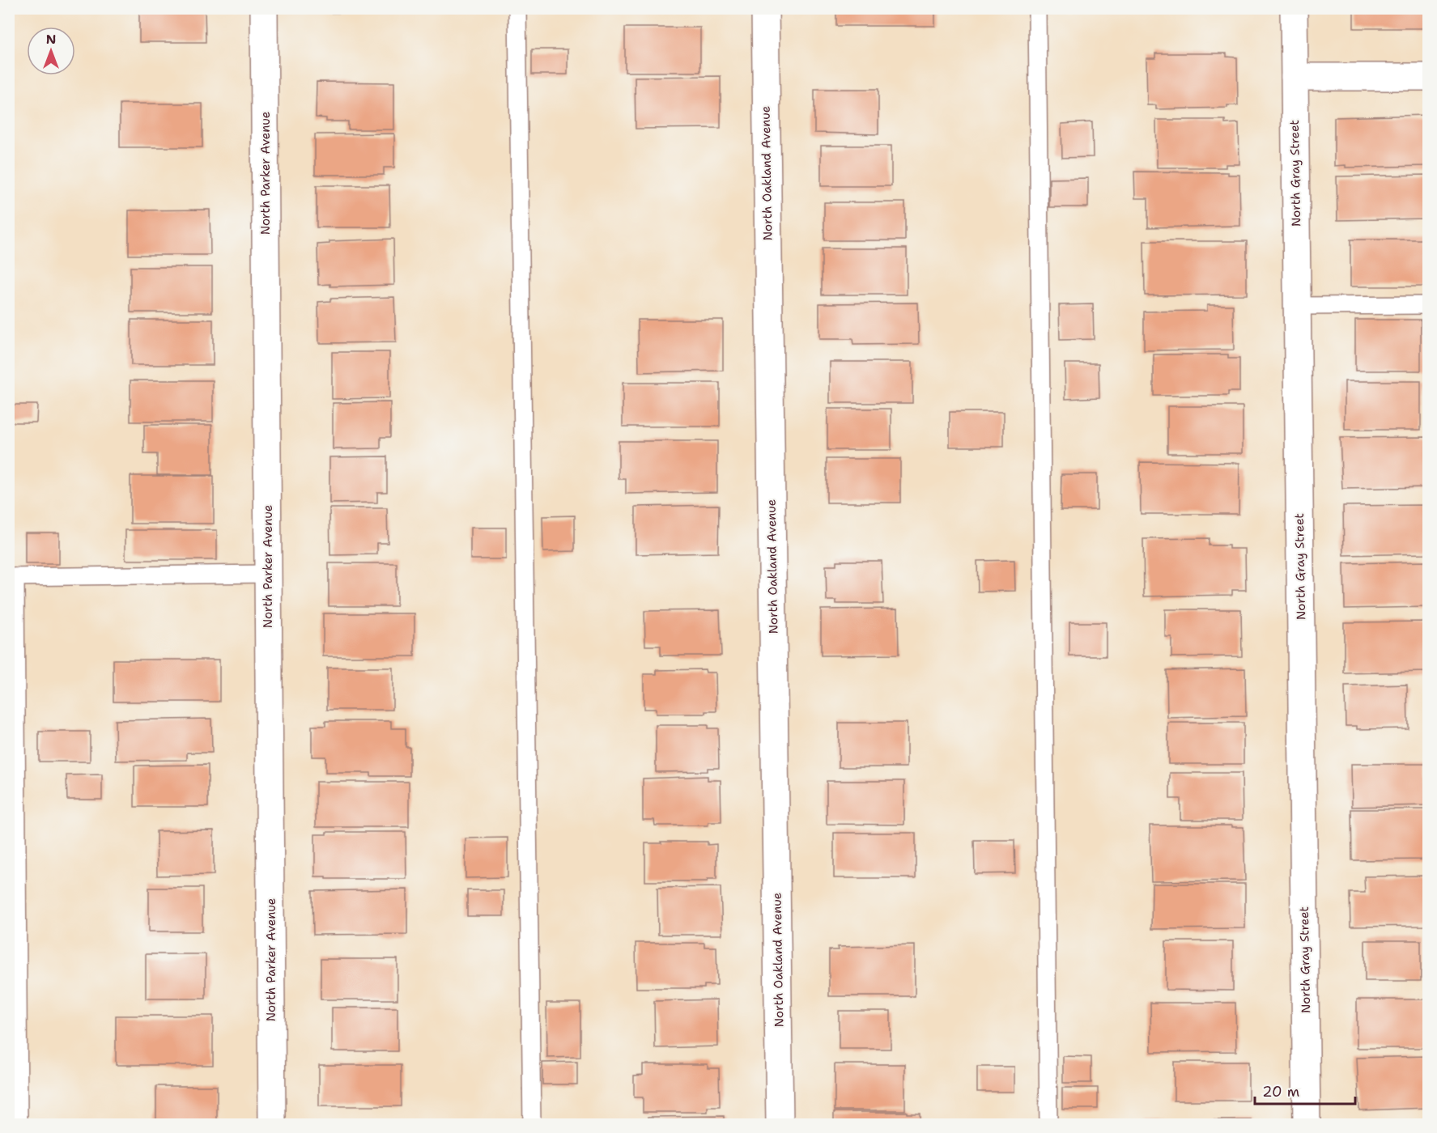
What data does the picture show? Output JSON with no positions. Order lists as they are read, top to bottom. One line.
{"streets":{"street":["North Parker Avenue","North Oakland Avenue","North Gray Street"]},"scale_bar":"20 m","north":"top"}
